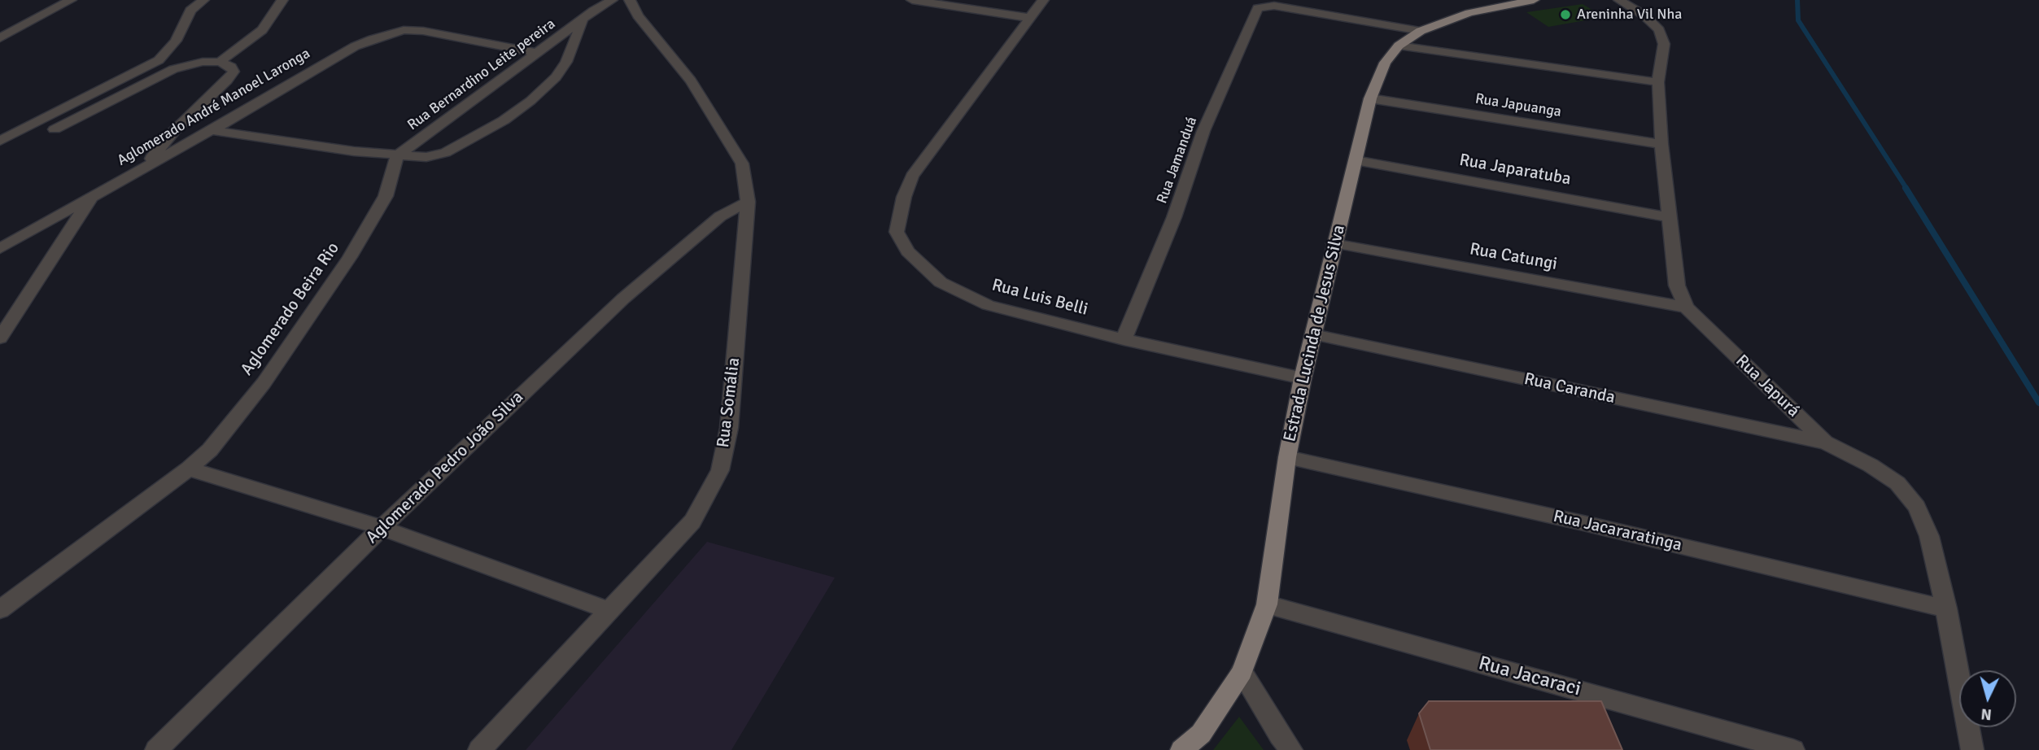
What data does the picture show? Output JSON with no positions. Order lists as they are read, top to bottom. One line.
{"streets":{"main road":["Estrada Lucinda de Jesus Silva"],"street":["Rua Bernardino Leite pereira","Rua Japuanga","Aglomerado André Manoel Laronga","Rua Jamanduá","Rua Japaratuba","Rua Catungi","Rua Luis Belli","Aglomerado Beira Rio","Rua Japurá","Rua Caranda","Rua Somália","Aglomerado Pedro João Silva","Rua Jacararatinga","Rua Jacaraci"]},"crossings":[["Rua Bernardino Leite pereira","Aglomerado André Manoel Laronga"],["Rua Bernardino Leite pereira","Aglomerado Beira Rio"],["Rua Japuanga","Estrada Lucinda de Jesus Silva"],["Rua Japuanga","Rua Japurá"],["Rua Jamanduá","Rua Luis Belli"],["Rua Jamanduá","Estrada Lucinda de Jesus Silva"],["Rua Japaratuba","Estrada Lucinda de Jesus Silva"],["Rua Japaratuba","Rua Japurá"],["Rua Catungi","Estrada Lucinda de Jesus Silva"],["Rua Catungi","Rua Japurá"],["Rua Luis Belli","Estrada Lucinda de Jesus Silva"],["Estrada Lucinda de Jesus Silva","Rua Caranda"],["Estrada Lucinda de Jesus Silva","Rua Jacararatinga"],["Estrada Lucinda de Jesus Silva","Rua Jacaraci"],["Rua Japurá","Rua Caranda"],["Rua Japurá","Rua Jacararatinga"],["Rua Somália","Aglomerado Pedro João Silva"]],"places":["Areninha Vil Nha"],"north":"bottom"}
